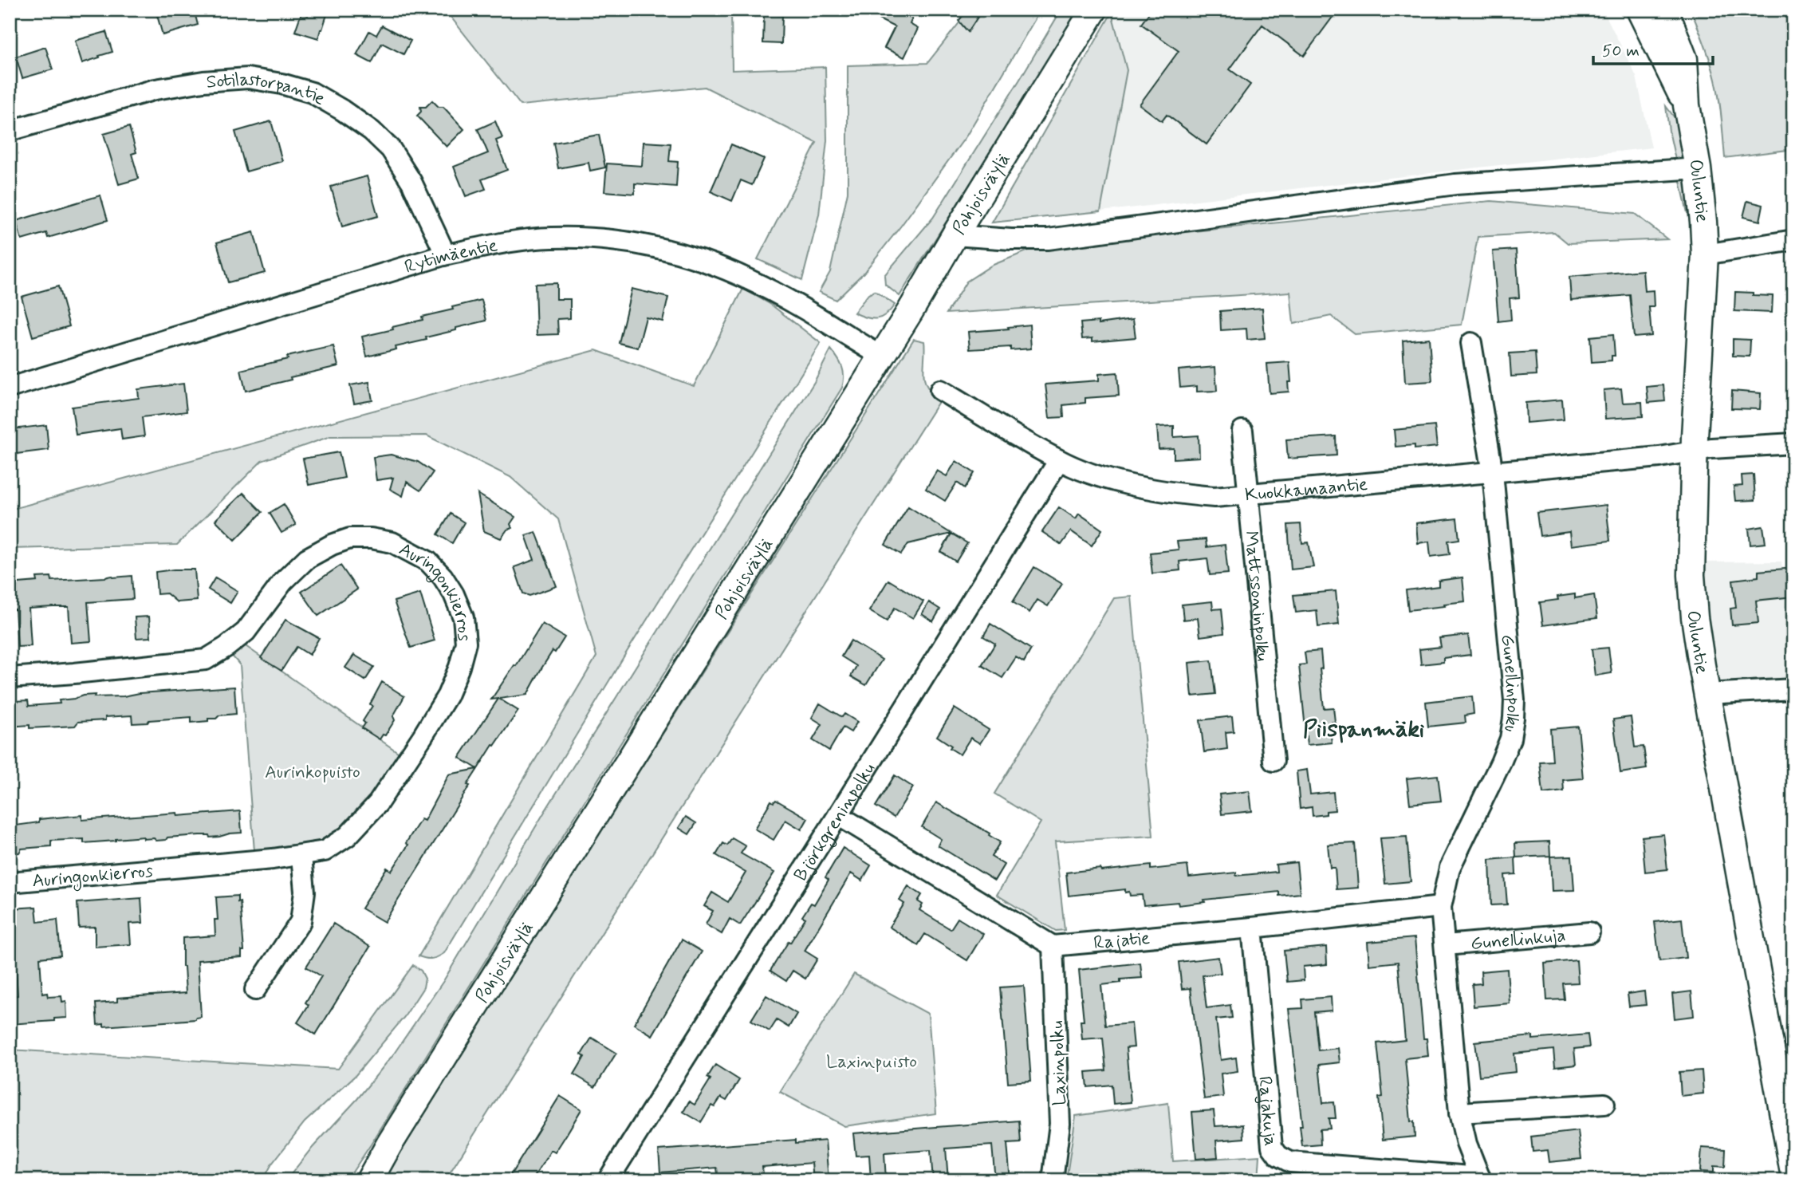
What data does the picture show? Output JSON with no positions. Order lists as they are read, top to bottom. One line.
{"streets":{"main road":["Ouluntie","Pohjoisväylä"],"street":["Sotilastorpantie","Rytimäentie","Kuokkamaantie","Auringonkierros","Mattssoninpolku","Gunellinpolku","Björkgreninpolku","Gunellinkuja","Rajatie","Laxinpolku","Rajakuja"]},"crossings":[["Sotilastorpantie","Rytimäentie"],["Ouluntie","Kuokkamaantie"],["Pohjoisväylä","Rytimäentie"],["Kuokkamaantie","Mattssoninpolku"],["Kuokkamaantie","Gunellinpolku"],["Kuokkamaantie","Björkgreninpolku"],["Gunellinpolku","Gunellinkuja"],["Gunellinpolku","Rajatie"],["Gunellinpolku","Rajakuja"],["Rajatie","Laxinpolku"],["Rajatie","Rajakuja"]],"districts":["Piispanmäki"],"parks":["Aurinkopuisto","Laxinpuisto"],"scale_bar":"50 m"}
